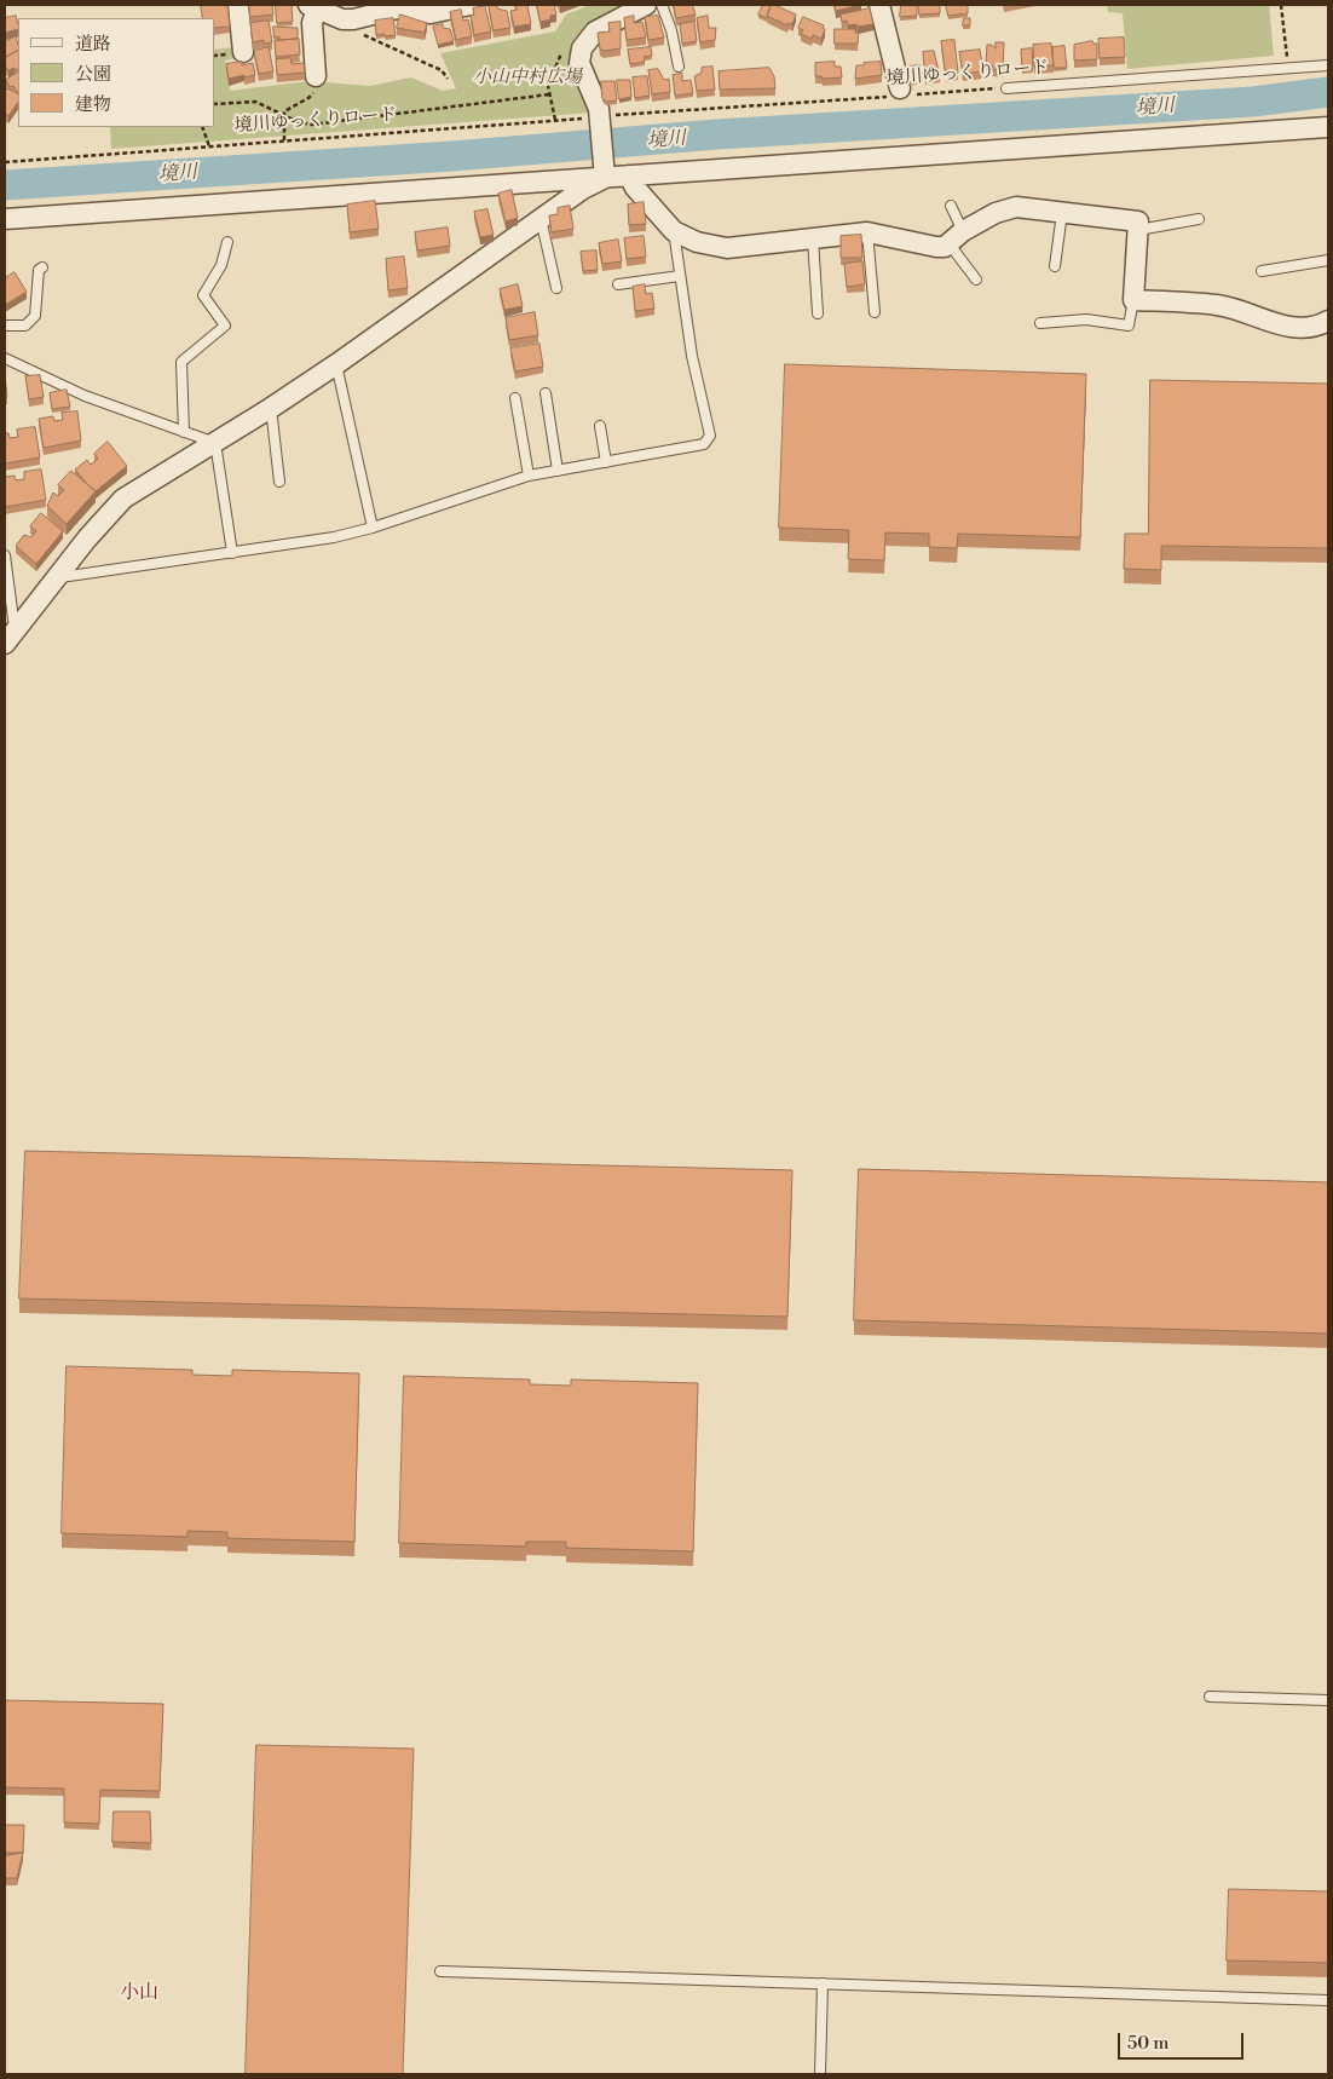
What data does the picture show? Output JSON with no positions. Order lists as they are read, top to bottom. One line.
{"streets":{"lane":["境川ゆっくりロード"]},"districts":["小山"],"water":["境川"],"parks":["小山中村広場"],"legend":["道路","公園","建物"],"scale_bar":"50 m"}
